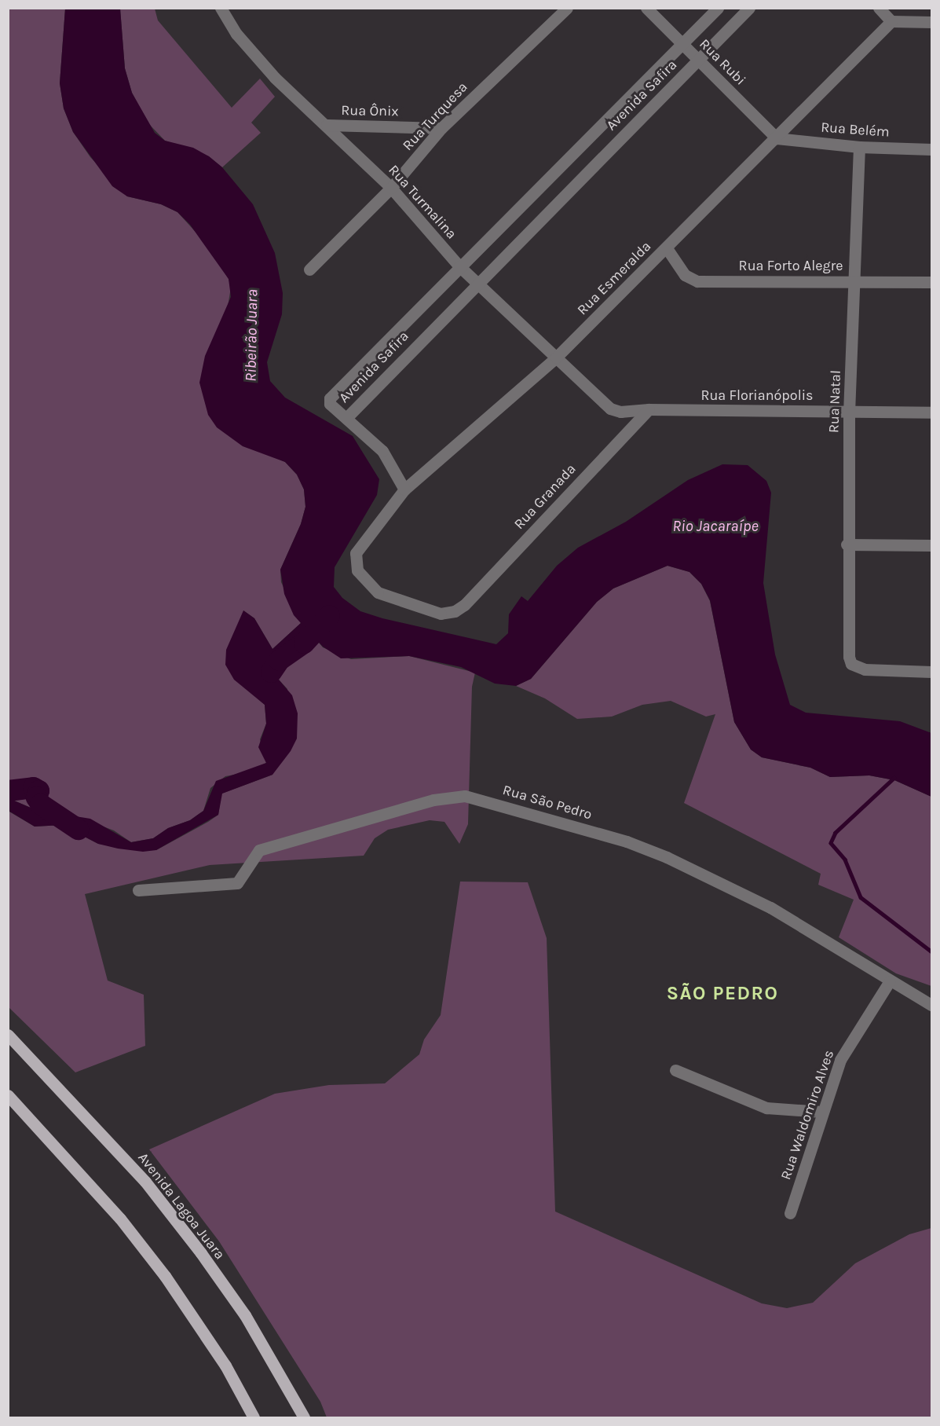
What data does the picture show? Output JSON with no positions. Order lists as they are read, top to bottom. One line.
{"streets":{"main road":["Avenida Lagoa Juara"],"street":["Rua Rubi","Avenida Safira","Rua Ônix","Rua Turquesa","Rua Belém","Rua Turmalina","Rua Forto Alegre","Rua Esmeralda","Rua Florianópolis","Rua Natal","Rua Granada","Rua São Pedro","Rua Waldomiro Alves"]},"crossings":[["Rua Rubi","Avenida Safira"],["Rua Rubi","Rua Belém"],["Rua Rubi","Rua Esmeralda"],["Avenida Safira","Rua Turmalina"],["Rua Ônix","Rua Turquesa"],["Rua Ônix","Rua Turmalina"],["Rua Turquesa","Rua Turmalina"],["Rua Belém","Rua Esmeralda"],["Rua Belém","Rua Natal"],["Rua Turmalina","Rua Esmeralda"],["Rua Turmalina","Rua Florianópolis"],["Rua Forto Alegre","Rua Esmeralda"],["Rua Forto Alegre","Rua Natal"],["Rua Esmeralda","Rua Granada"],["Rua Florianópolis","Rua Natal"],["Rua Florianópolis","Rua Granada"],["Rua São Pedro","Rua Waldomiro Alves"]],"districts":["SÃO PEDRO"],"water":["Ribeirão Juara","Rio Jacaraípe"]}
